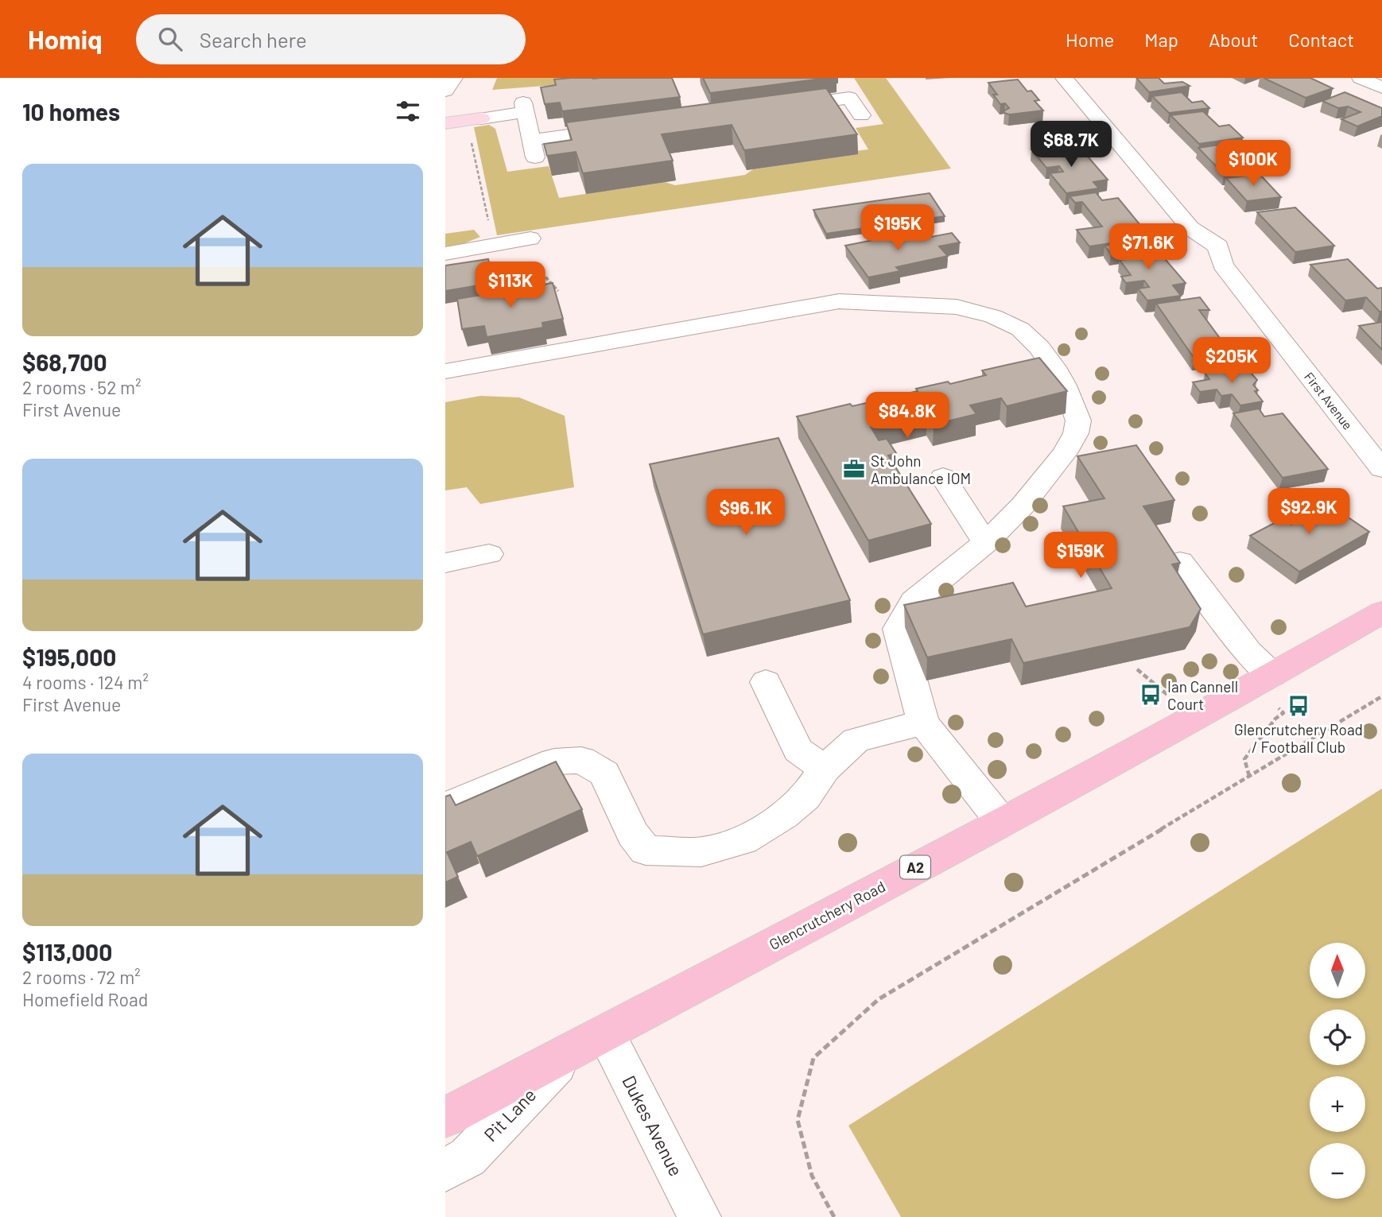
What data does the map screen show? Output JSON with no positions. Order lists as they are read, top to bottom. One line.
{"streets":{"highway":["A2","Glencrutchery Road"],"street":["First Avenue","Pit Lane","Dukes Avenue"]},"crossings":[["Glencrutchery Road","Pit Lane"],["Glencrutchery Road","Dukes Avenue"]],"places":{"office":["St John Ambulance IOM"],"bus stop":["Ian Cannell Court","Glencrutchery Road / Football Club"]},"north":"top","page":{"header":"Homiq","search":"Search here","nav":["Home","Map","About","Contact"],"heading":"10 homes","price":["$68.7K","$100K","$195K","$71.6K","$113K","$205K","$84.8K","$92.9K","$96.1K","$159K"],"list":[{"name":"$68,700","note":"2 rooms · 52 m² · First Avenue"},{"name":"$195,000","note":"4 rooms · 124 m² · First Avenue"},{"name":"$113,000","note":"2 rooms · 72 m² · Homefield Road"}],"map_buttons":["+","−"]}}
